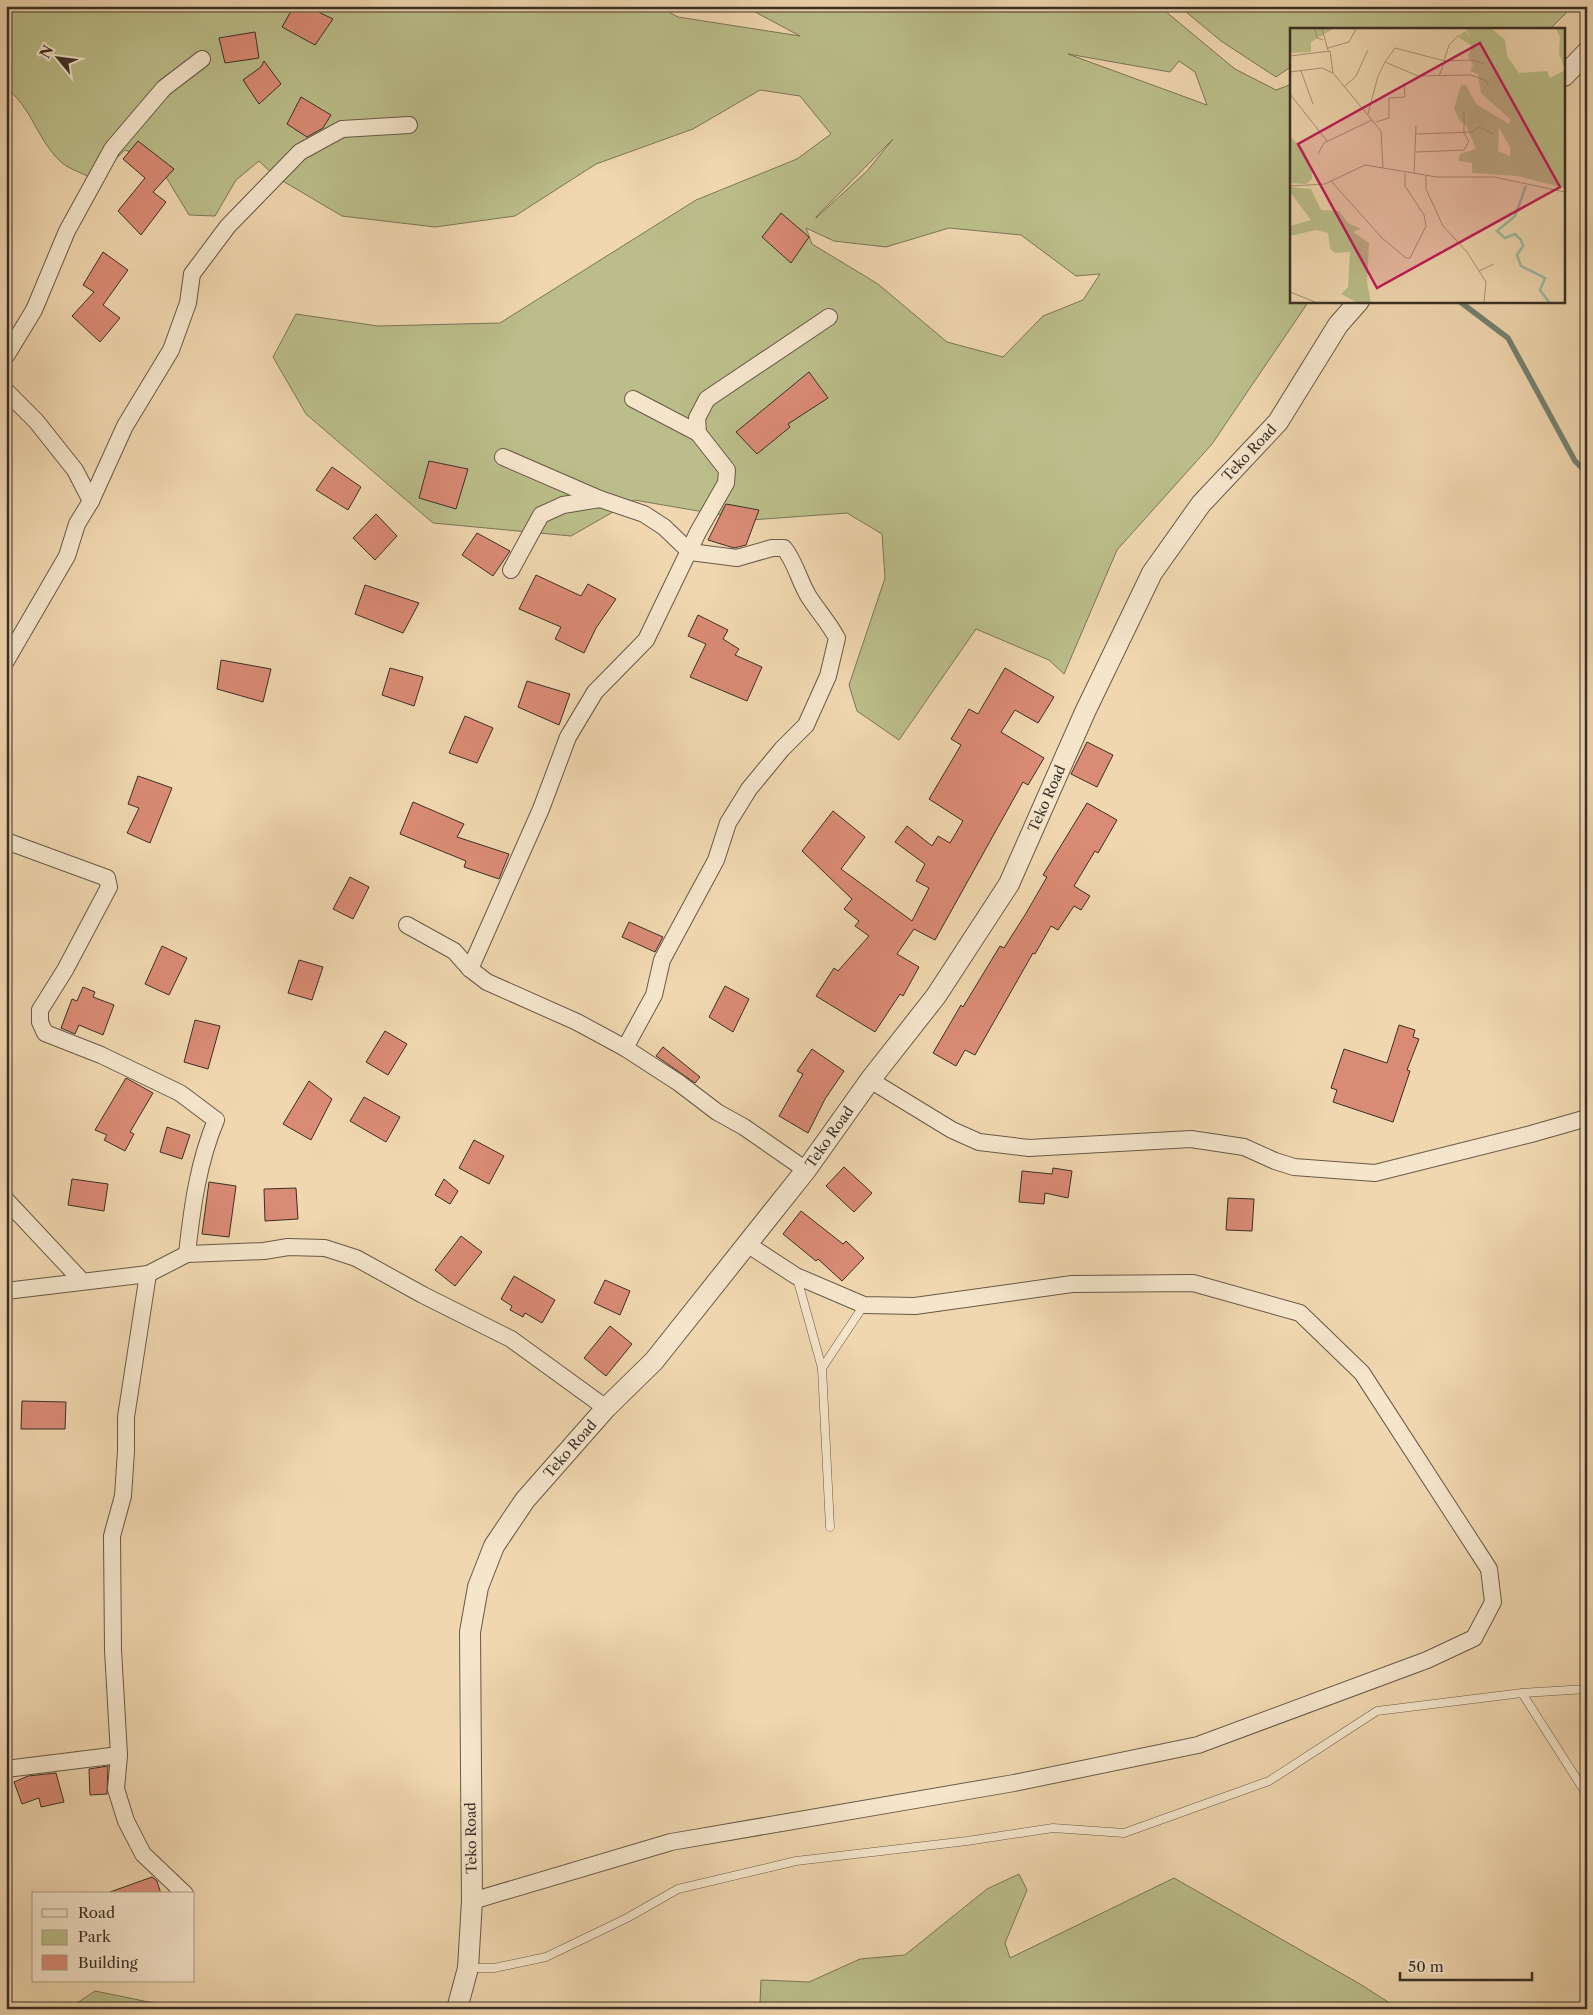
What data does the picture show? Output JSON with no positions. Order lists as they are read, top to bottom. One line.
{"streets":{"street":["Teko Road"]},"legend":["Road","Park","Building"],"scale_bar":"50 m","north":"top left"}
